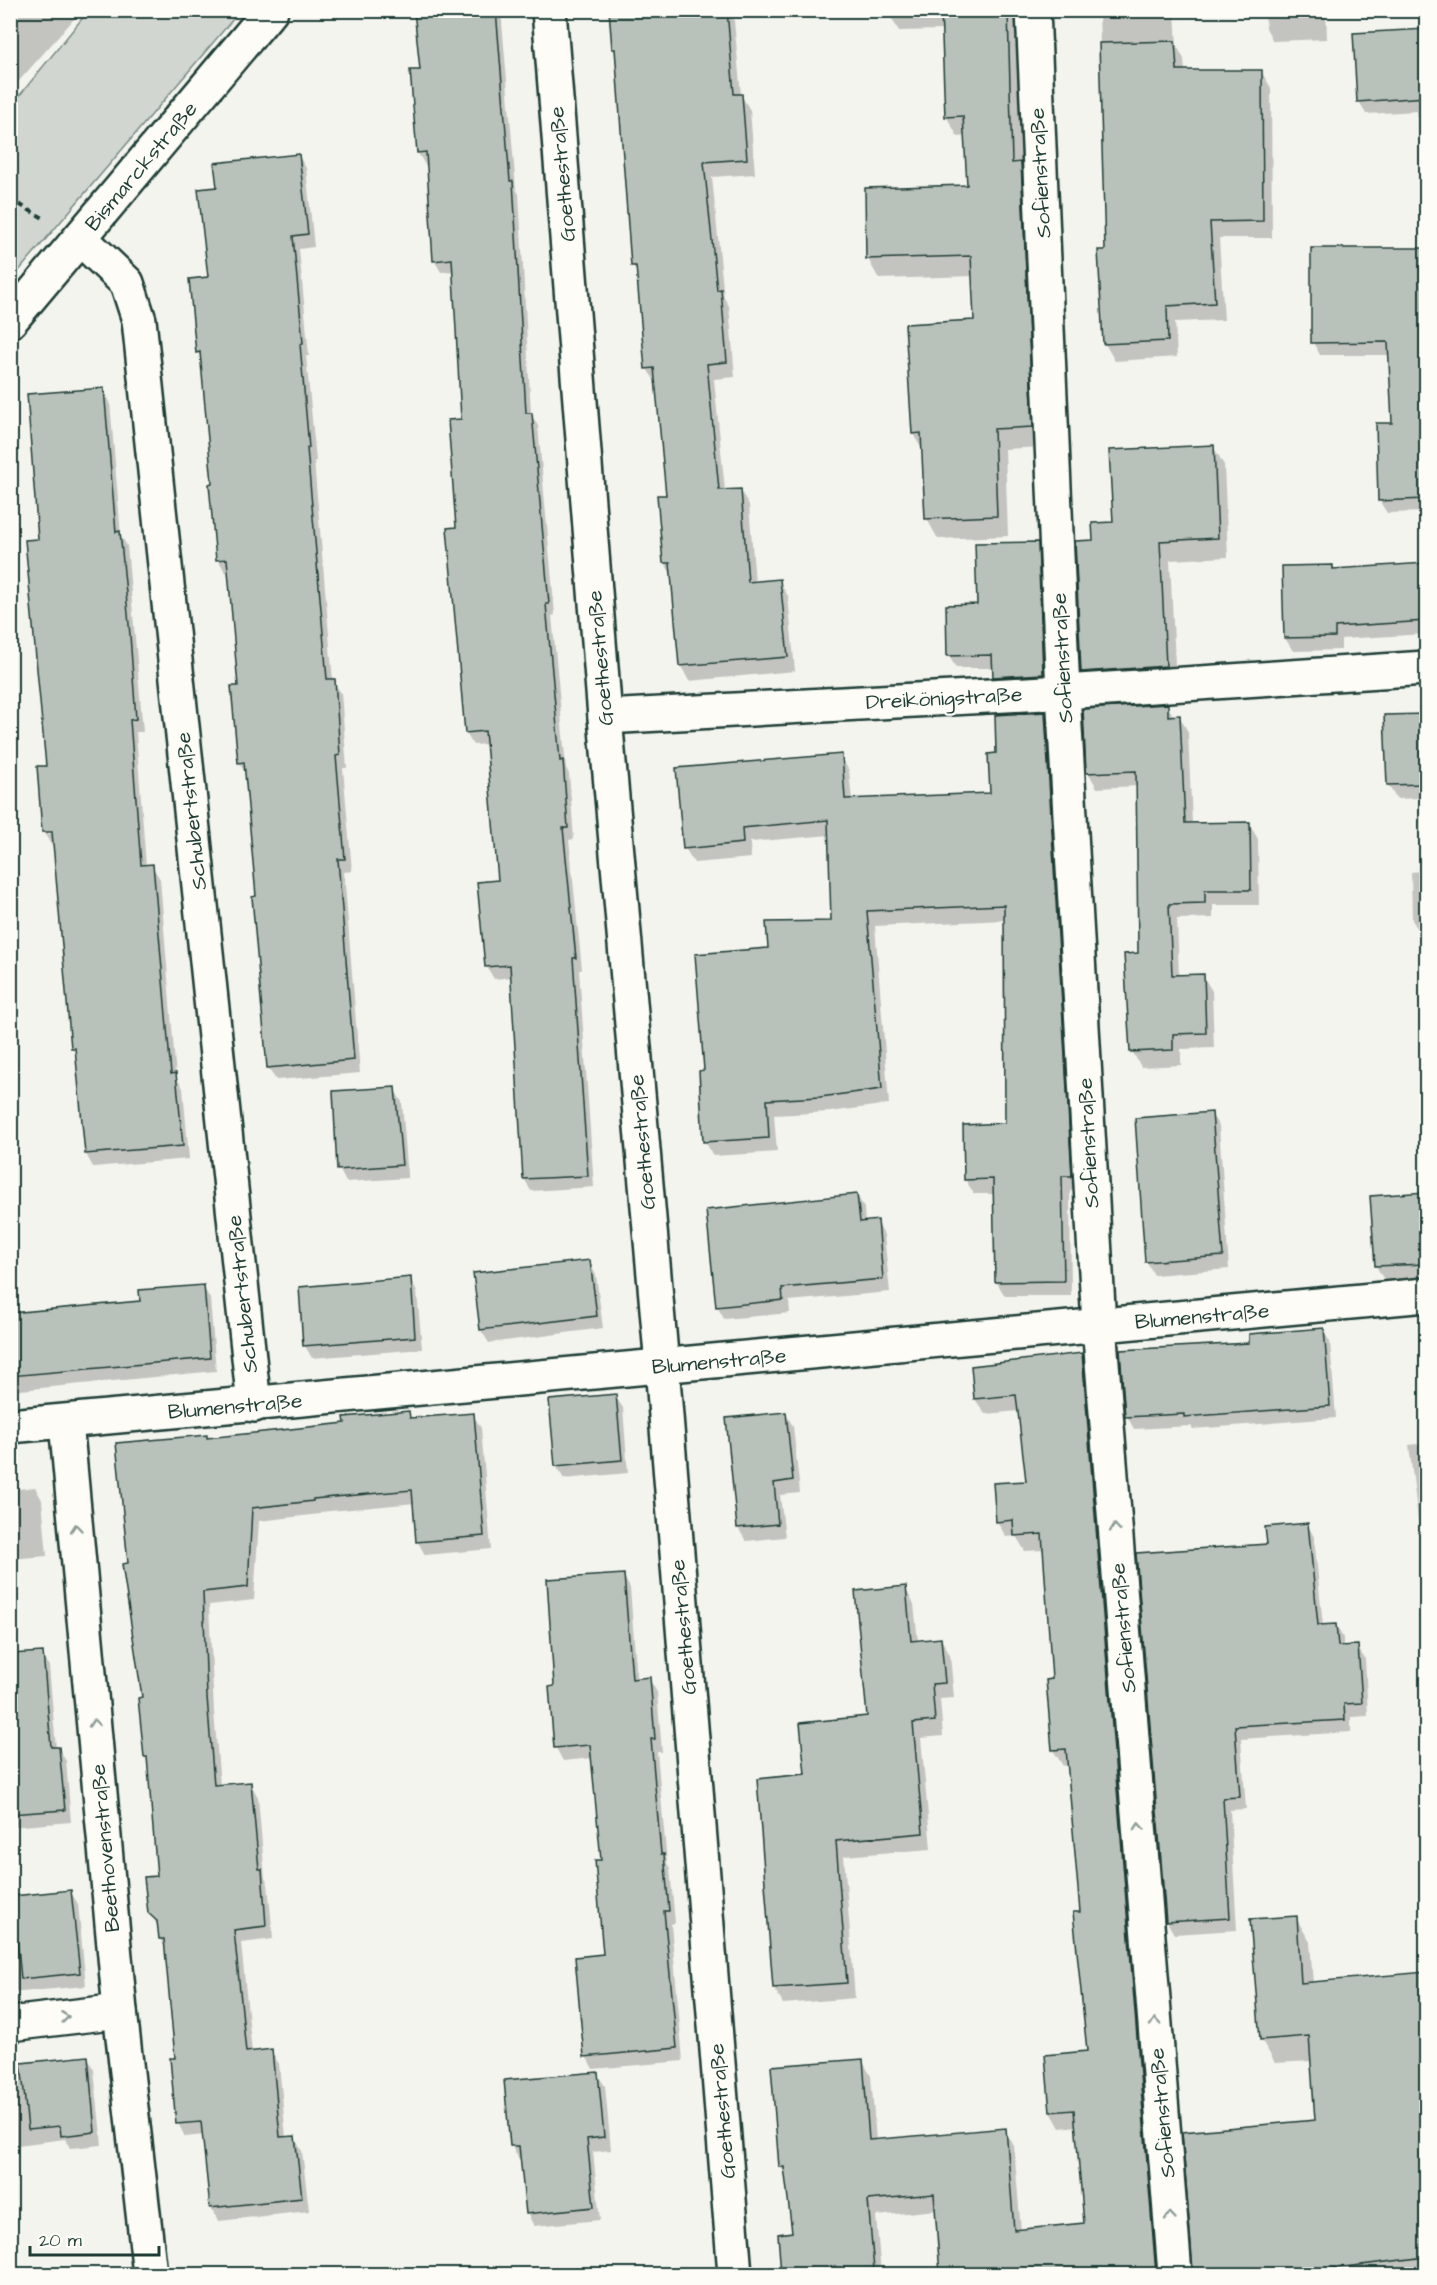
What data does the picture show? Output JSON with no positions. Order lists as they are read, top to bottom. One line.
{"streets":{"street":["Bismarckstraße","Sofienstraße","Goethestraße","Dreikönigstraße","Schubertstraße","Blumenstraße","Beethovenstraße"]},"crossings":[["Bismarckstraße","Schubertstraße"],["Sofienstraße","Dreikönigstraße"],["Sofienstraße","Blumenstraße"],["Goethestraße","Dreikönigstraße"],["Goethestraße","Blumenstraße"],["Schubertstraße","Blumenstraße"],["Blumenstraße","Beethovenstraße"]],"one_way":["Sofienstraße","Beethovenstraße"],"scale_bar":"20 m"}
